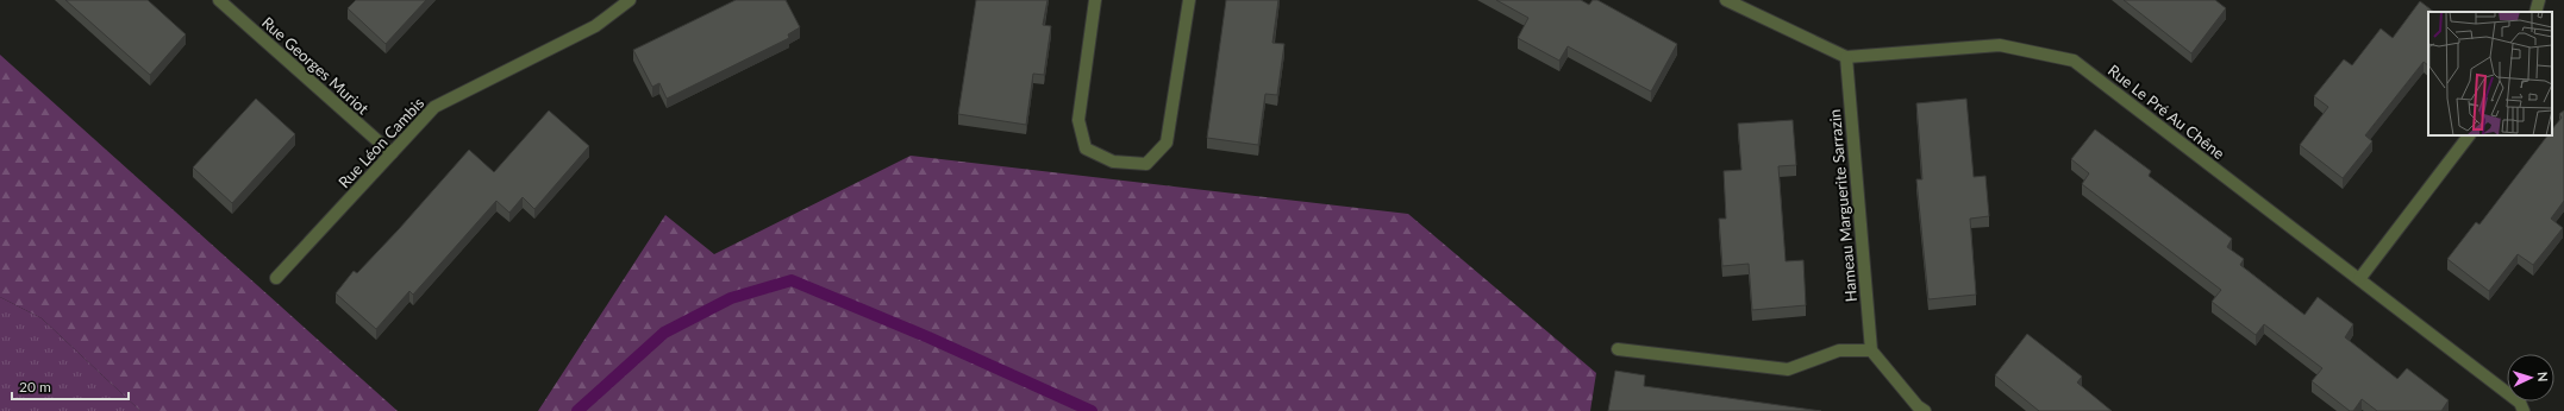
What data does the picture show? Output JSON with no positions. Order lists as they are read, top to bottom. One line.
{"streets":{"street":["Rue Georges Muriot","Rue Le Pré Au Chêne","Rue Léon Cambis","Hameau Marguerite Sarrazin"]},"crossings":[["Rue Georges Muriot","Rue Léon Cambis"],["Rue Le Pré Au Chêne","Hameau Marguerite Sarrazin"]],"scale_bar":"20 m","north":"right"}
